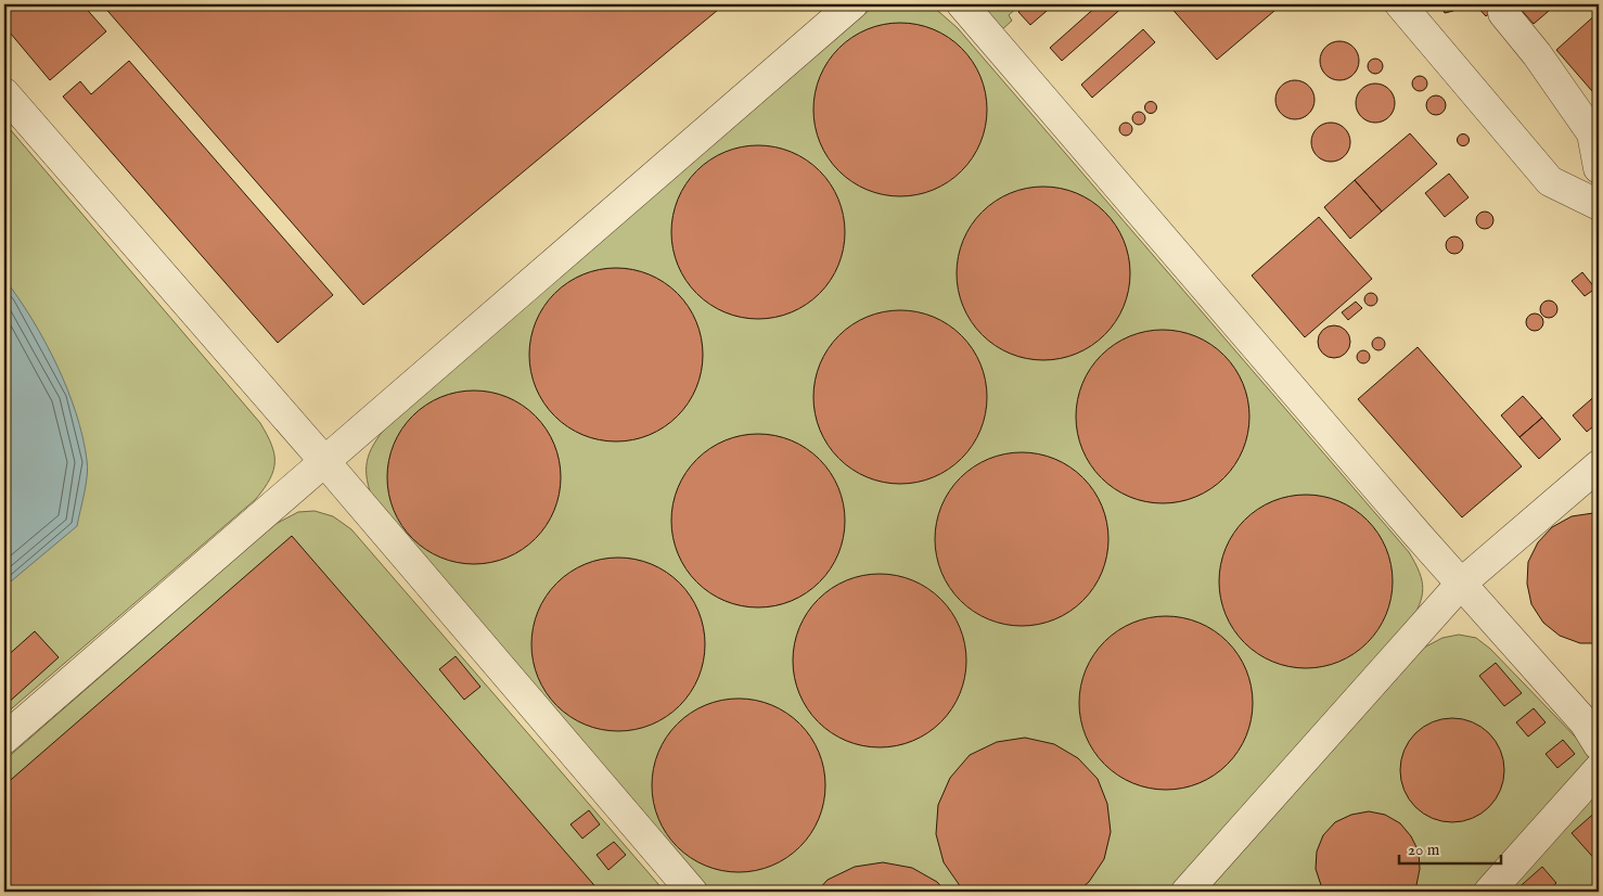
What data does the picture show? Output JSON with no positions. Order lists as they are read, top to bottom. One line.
{"scale_bar":"20 m"}
